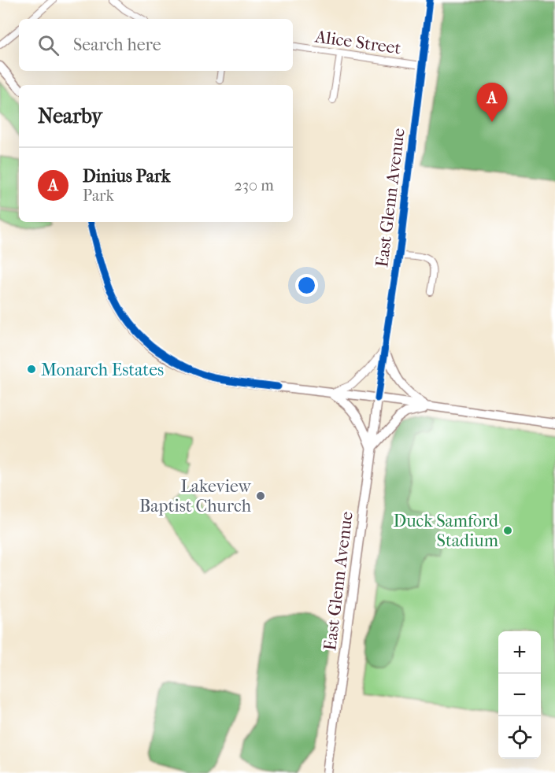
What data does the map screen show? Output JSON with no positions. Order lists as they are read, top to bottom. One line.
{"streets":{"main road":["East Glenn Avenue"],"street":["Alice Street"]},"crossings":[["Alice Street","East Glenn Avenue"]],"places":["Monarch Estates","Lakeview Baptist Church","Duck Samford Stadium"],"page":{"search":"Search here","pins":"A","heading":"Nearby","list":[{"mark":"A","name":"Dinius Park","note":"Park","value":"230 m"}],"map_buttons":["+","−"]}}
